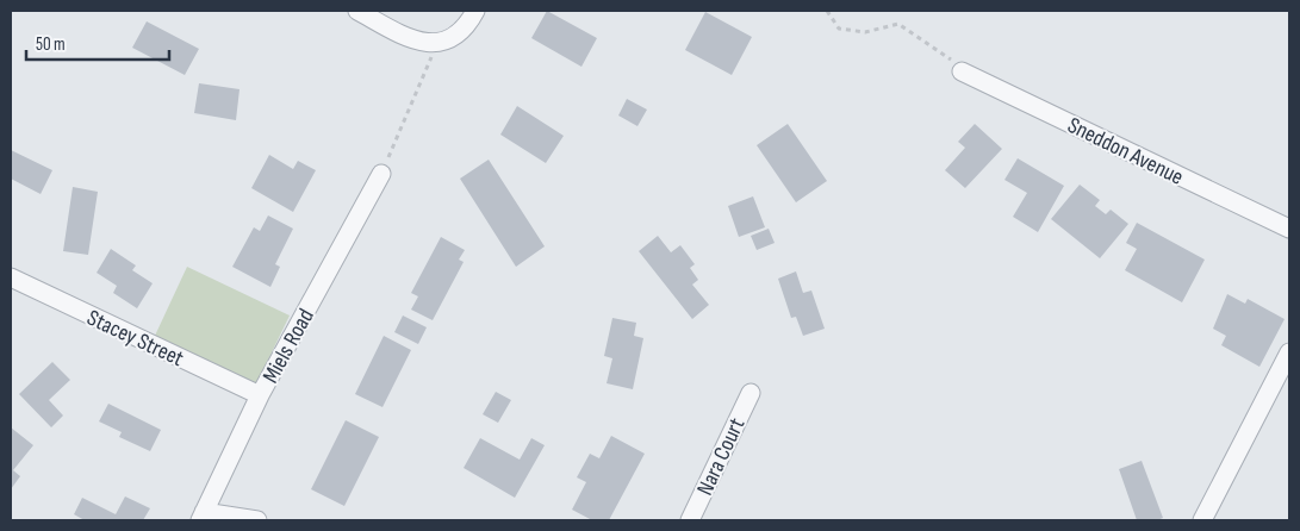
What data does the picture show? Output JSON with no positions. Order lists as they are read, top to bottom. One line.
{"streets":{"street":["Sneddon Avenue","Stacey Street","Miels Road","Nara Court"]},"crossings":[["Stacey Street","Miels Road"]],"scale_bar":"50 m"}
